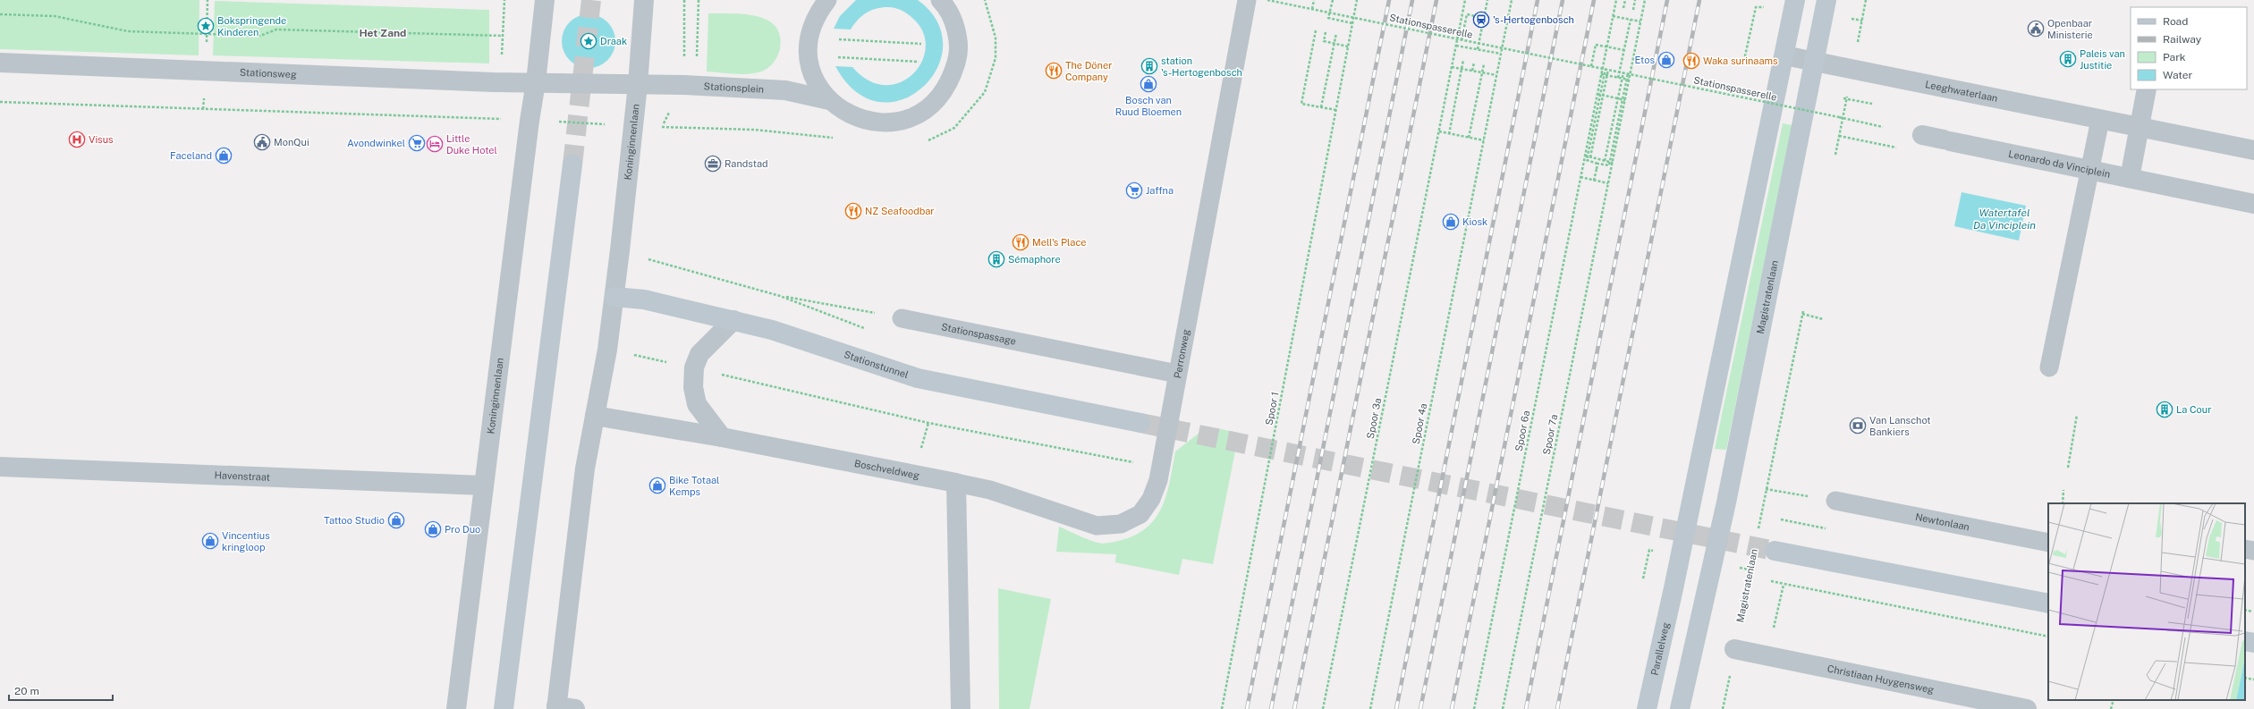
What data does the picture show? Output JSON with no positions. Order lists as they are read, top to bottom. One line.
{"streets":{"main road":["Magistratenlaan","Stationstunnel","Parallelweg"],"street":["Stationsweg","Stationsplein","Leeghwaterlaan","Koninginnenlaan","Leonardo da Vinciplein","Boschveldweg","Havenstraat","Christiaan Huygensweg"],"lane":["Stationspassage","Perronweg","Newtonlaan"],"path":["Stationspasserelle","Spoor 1","Spoor 3a","Spoor 4a","Spoor 6a","Spoor 7a"]},"crossings":[["Stationsweg","Stationsplein"],["Stationsweg","Koninginnenlaan"],["Stationsplein","Koninginnenlaan"],["Leeghwaterlaan","Magistratenlaan"],["Leeghwaterlaan","Parallelweg"],["Koninginnenlaan","Stationstunnel"],["Koninginnenlaan","Boschveldweg"],["Koninginnenlaan","Havenstraat"],["Magistratenlaan","Christiaan Huygensweg"],["Stationspassage","Perronweg"],["Perronweg","Boschveldweg"]],"districts":["Het Zand"],"water":["Watertafel Da Vinciplein"],"places":{"station":["'s-Hertogenbosch"],"place":["Bokspringende Kinderen","Draak"],"public building":["Openbaar Ministerie","MonQui"],"building":["Paleis van Justitie","station 's-Hertogenbosch","Sémaphore","La Cour"],"shop":["Etos","Bosch van Ruud Bloemen","Faceland","Kiosk","Bike Totaal Kemps","Tattoo Studio","Pro Duo","Vincentius kringloop"],"restaurant":["Waka surinaams","The Döner Company","NZ Seafoodbar","Mell's Place"],"hospital":["Visus"],"supermarket":["Avondwinkel","Jaffna"],"hotel":["Little Duke Hotel"],"office":["Randstad"],"bank":["Van Lanschot Bankiers"]},"legend":["Road","Railway","Park","Water"],"scale_bar":"20 m"}
